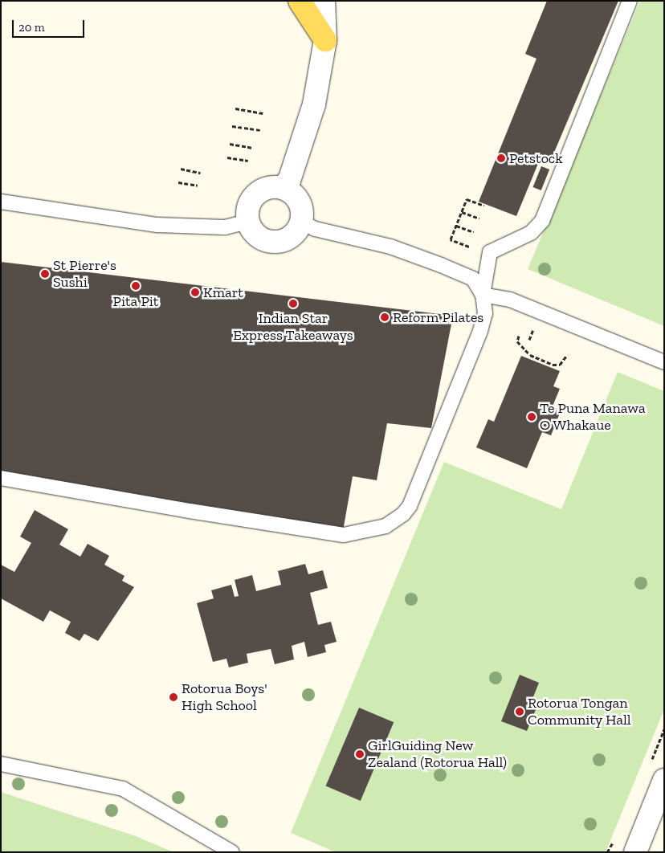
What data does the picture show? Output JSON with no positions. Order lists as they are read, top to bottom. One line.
{"places":["Petstock","St Pierre's Sushi","Pita Pit","Kmart","Indian Star Express Takeaways","Reform Pilates","Te Puna Manawa O Whakaue","Rotorua Boys' High School","Rotorua Tongan Community Hall","GirlGuiding New Zealand (Rotorua Hall)"],"scale_bar":"20 m"}
